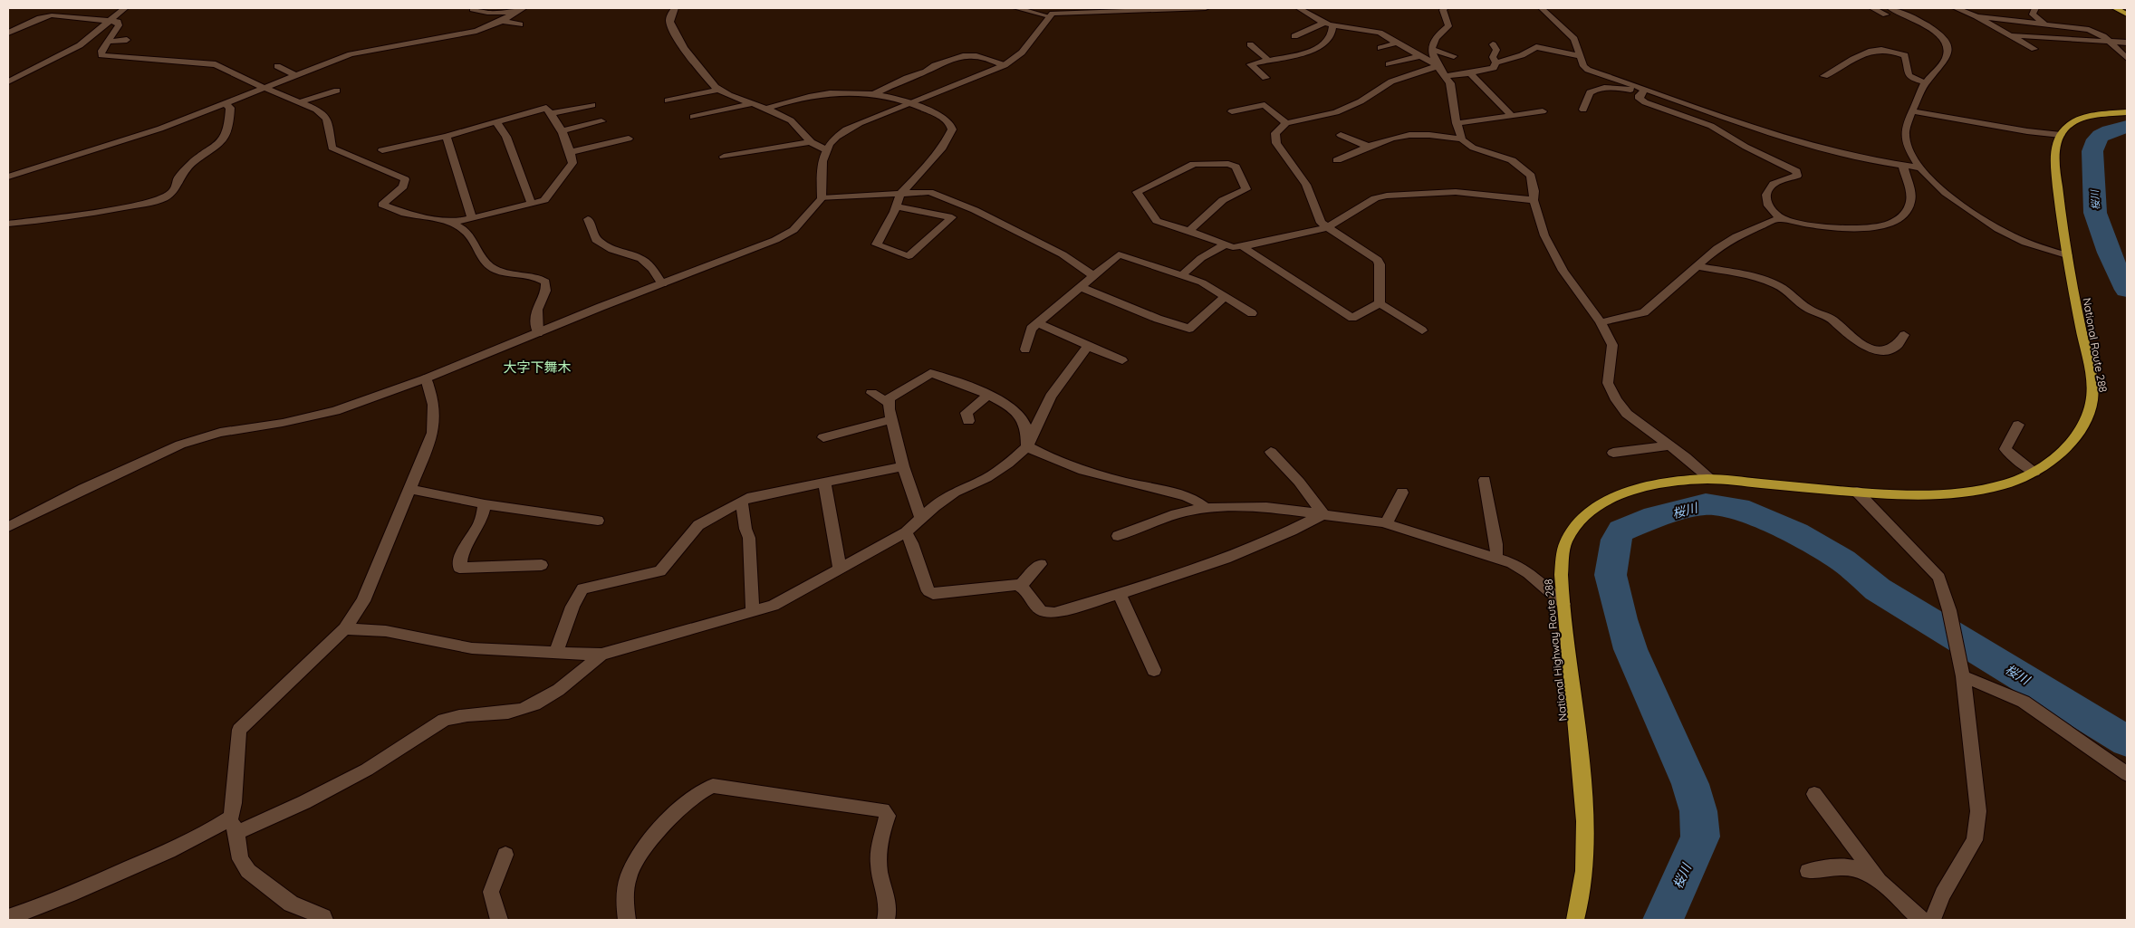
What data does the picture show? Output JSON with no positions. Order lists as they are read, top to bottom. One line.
{"streets":{"highway":["National Route 288","National Highway Route 288"]},"crossings":[["National Route 288","National Highway Route 288"]],"districts":["大字下舞木"],"water":["桜川"]}
